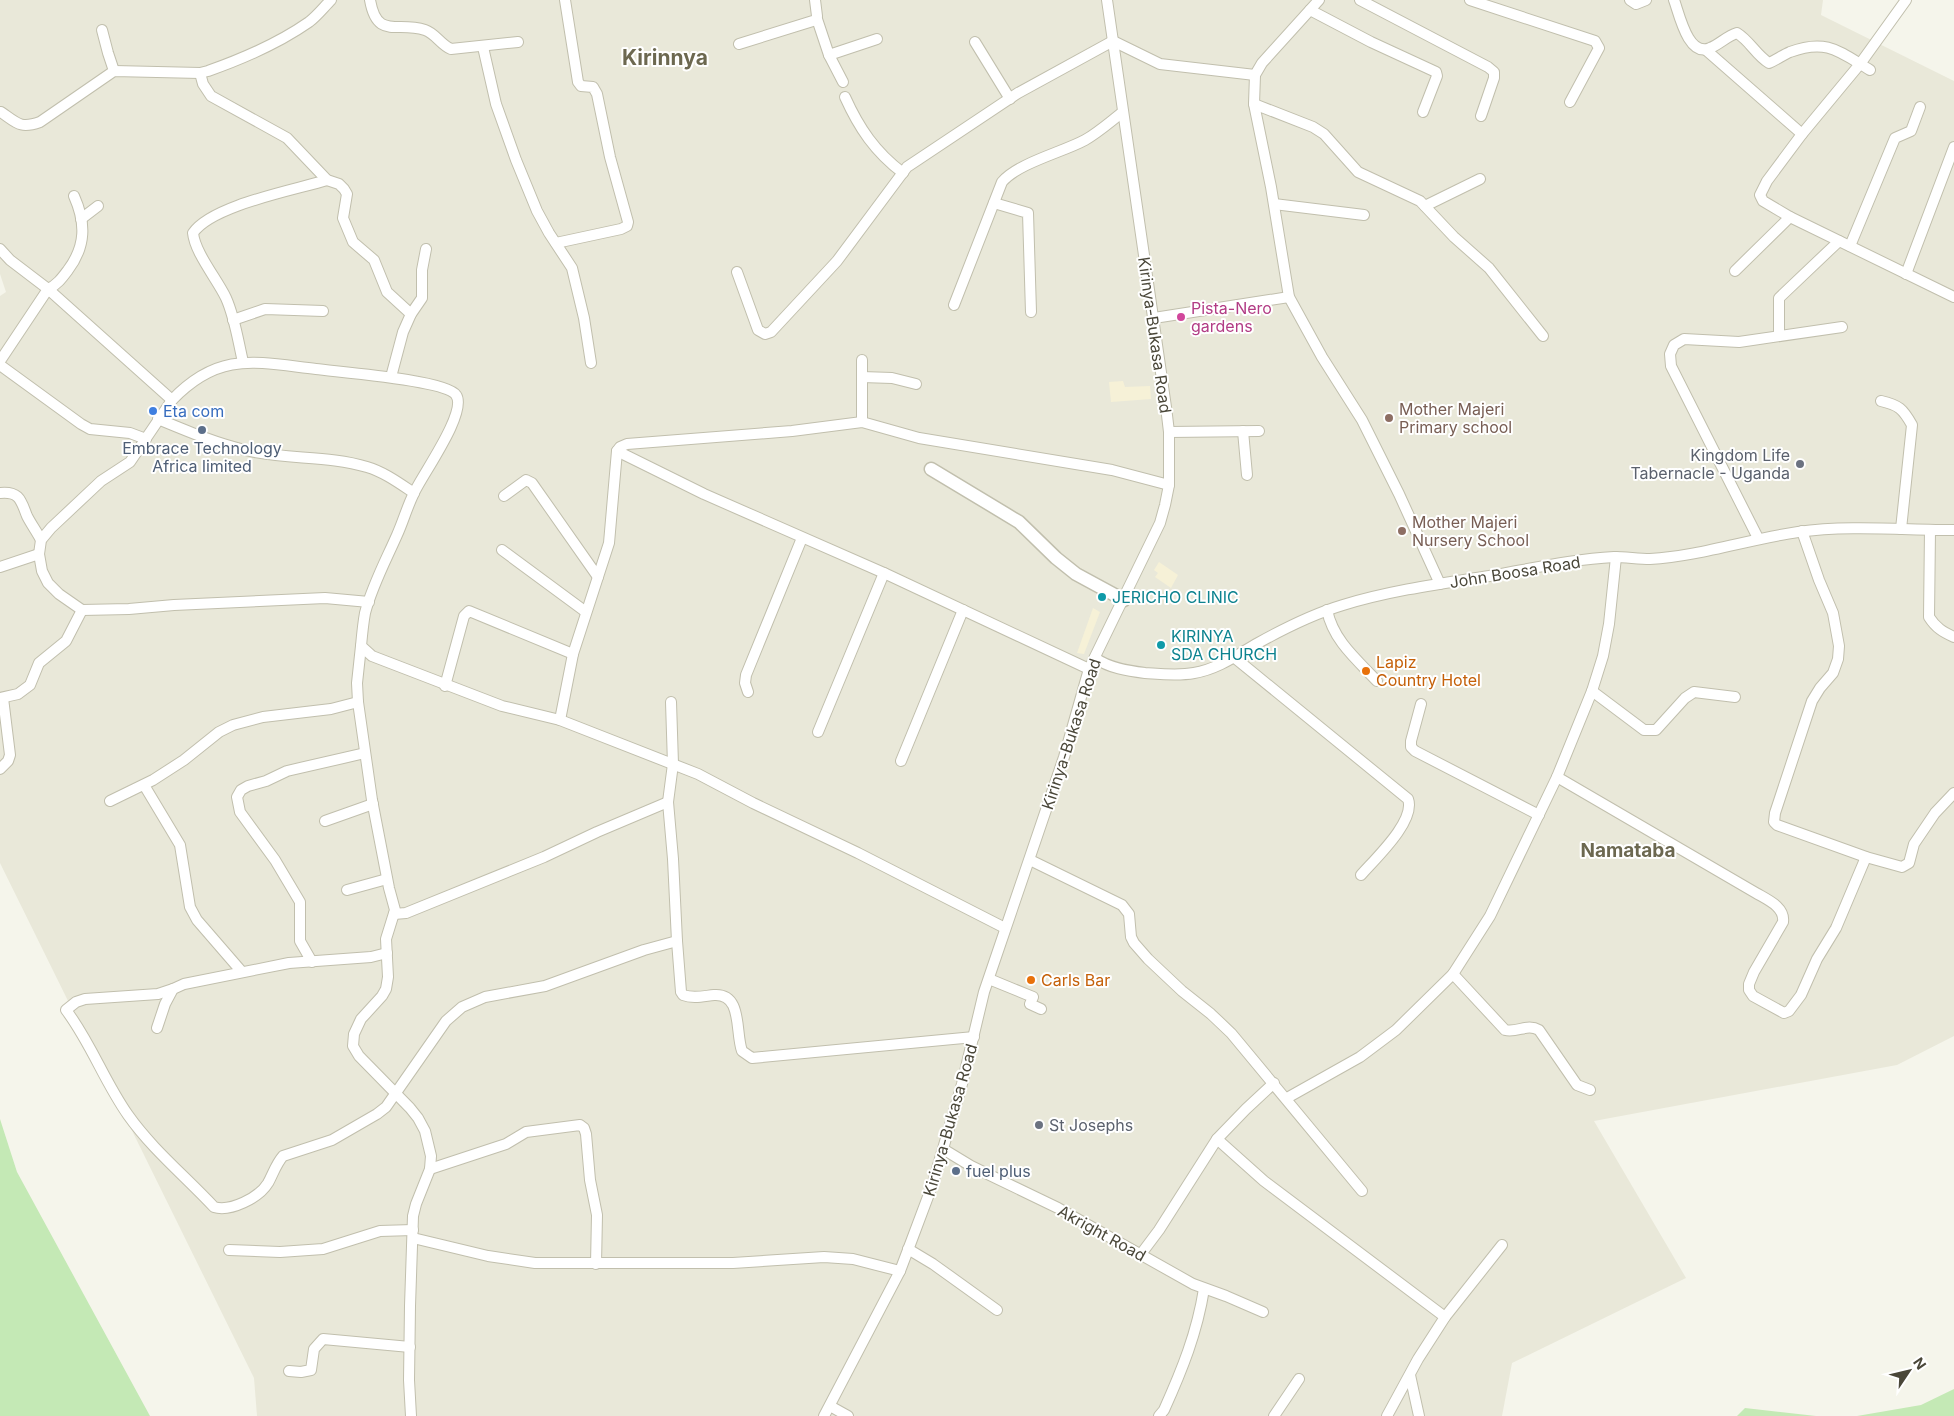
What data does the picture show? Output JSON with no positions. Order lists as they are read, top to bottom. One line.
{"streets":{"street":["Kirinya-Bukasa Road","John Boosa Road","Akright Road"]},"crossings":[["Kirinya-Bukasa Road","John Boosa Road"],["Kirinya-Bukasa Road","Akright Road"]],"districts":["Kirinnya","Namataba"],"places":["Pista-Nero gardens","Eta com","Mother Majeri Primary school","Embrace Technology Africa limited","Kingdom Life Tabernacle - Uganda","Mother Majeri Nursery School","JERICHO CLINIC","KIRINYA SDA CHURCH","Lapiz Country Hotel","Carls Bar","St Josephs","fuel plus"],"north":"top right"}
